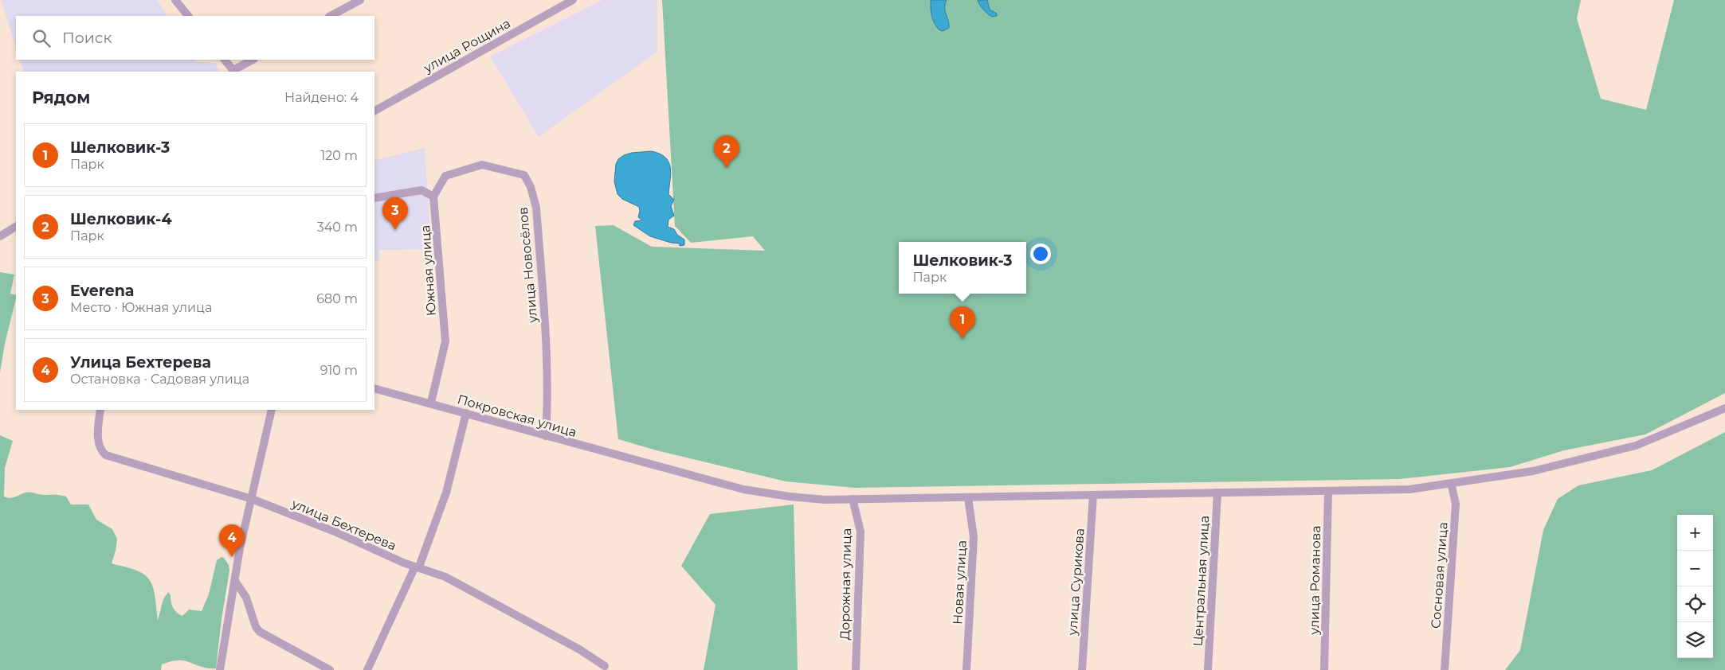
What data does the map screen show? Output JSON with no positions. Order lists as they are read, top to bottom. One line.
{"streets":{"street":["улица Рощина","улица Новосёлов","Южная улица","Покровская улица","улица Бехтерева","Сосновая улица","улица Романова","Центральная улица","улица Сурикова","Новая улица","Дорожная улица"]},"crossings":[["улица Новосёлов","Южная улица"],["улица Новосёлов","Покровская улица"],["Южная улица","Покровская улица"],["Покровская улица","Сосновая улица"],["Покровская улица","улица Романова"],["Покровская улица","Центральная улица"],["Покровская улица","улица Сурикова"],["Покровская улица","Новая улица"],["Покровская улица","Дорожная улица"]],"page":{"search":"Поиск","heading":["Рядом","Найдено: 4"],"list":[{"mark":"1","name":"Шелковик-3","note":"Парк","value":"120 m"},{"mark":"2","name":"Шелковик-4","note":"Парк","value":"340 m"},{"mark":"3","name":"Everena","note":"Место · Южная улица","value":"680 m"},{"mark":"4","name":"Улица Бехтерева","note":"Остановка · Садовая улица","value":"910 m"}],"pins":["2","3","1","4"],"popup":["Шелковик-3","Парк"],"map_buttons":["+","−"]}}
